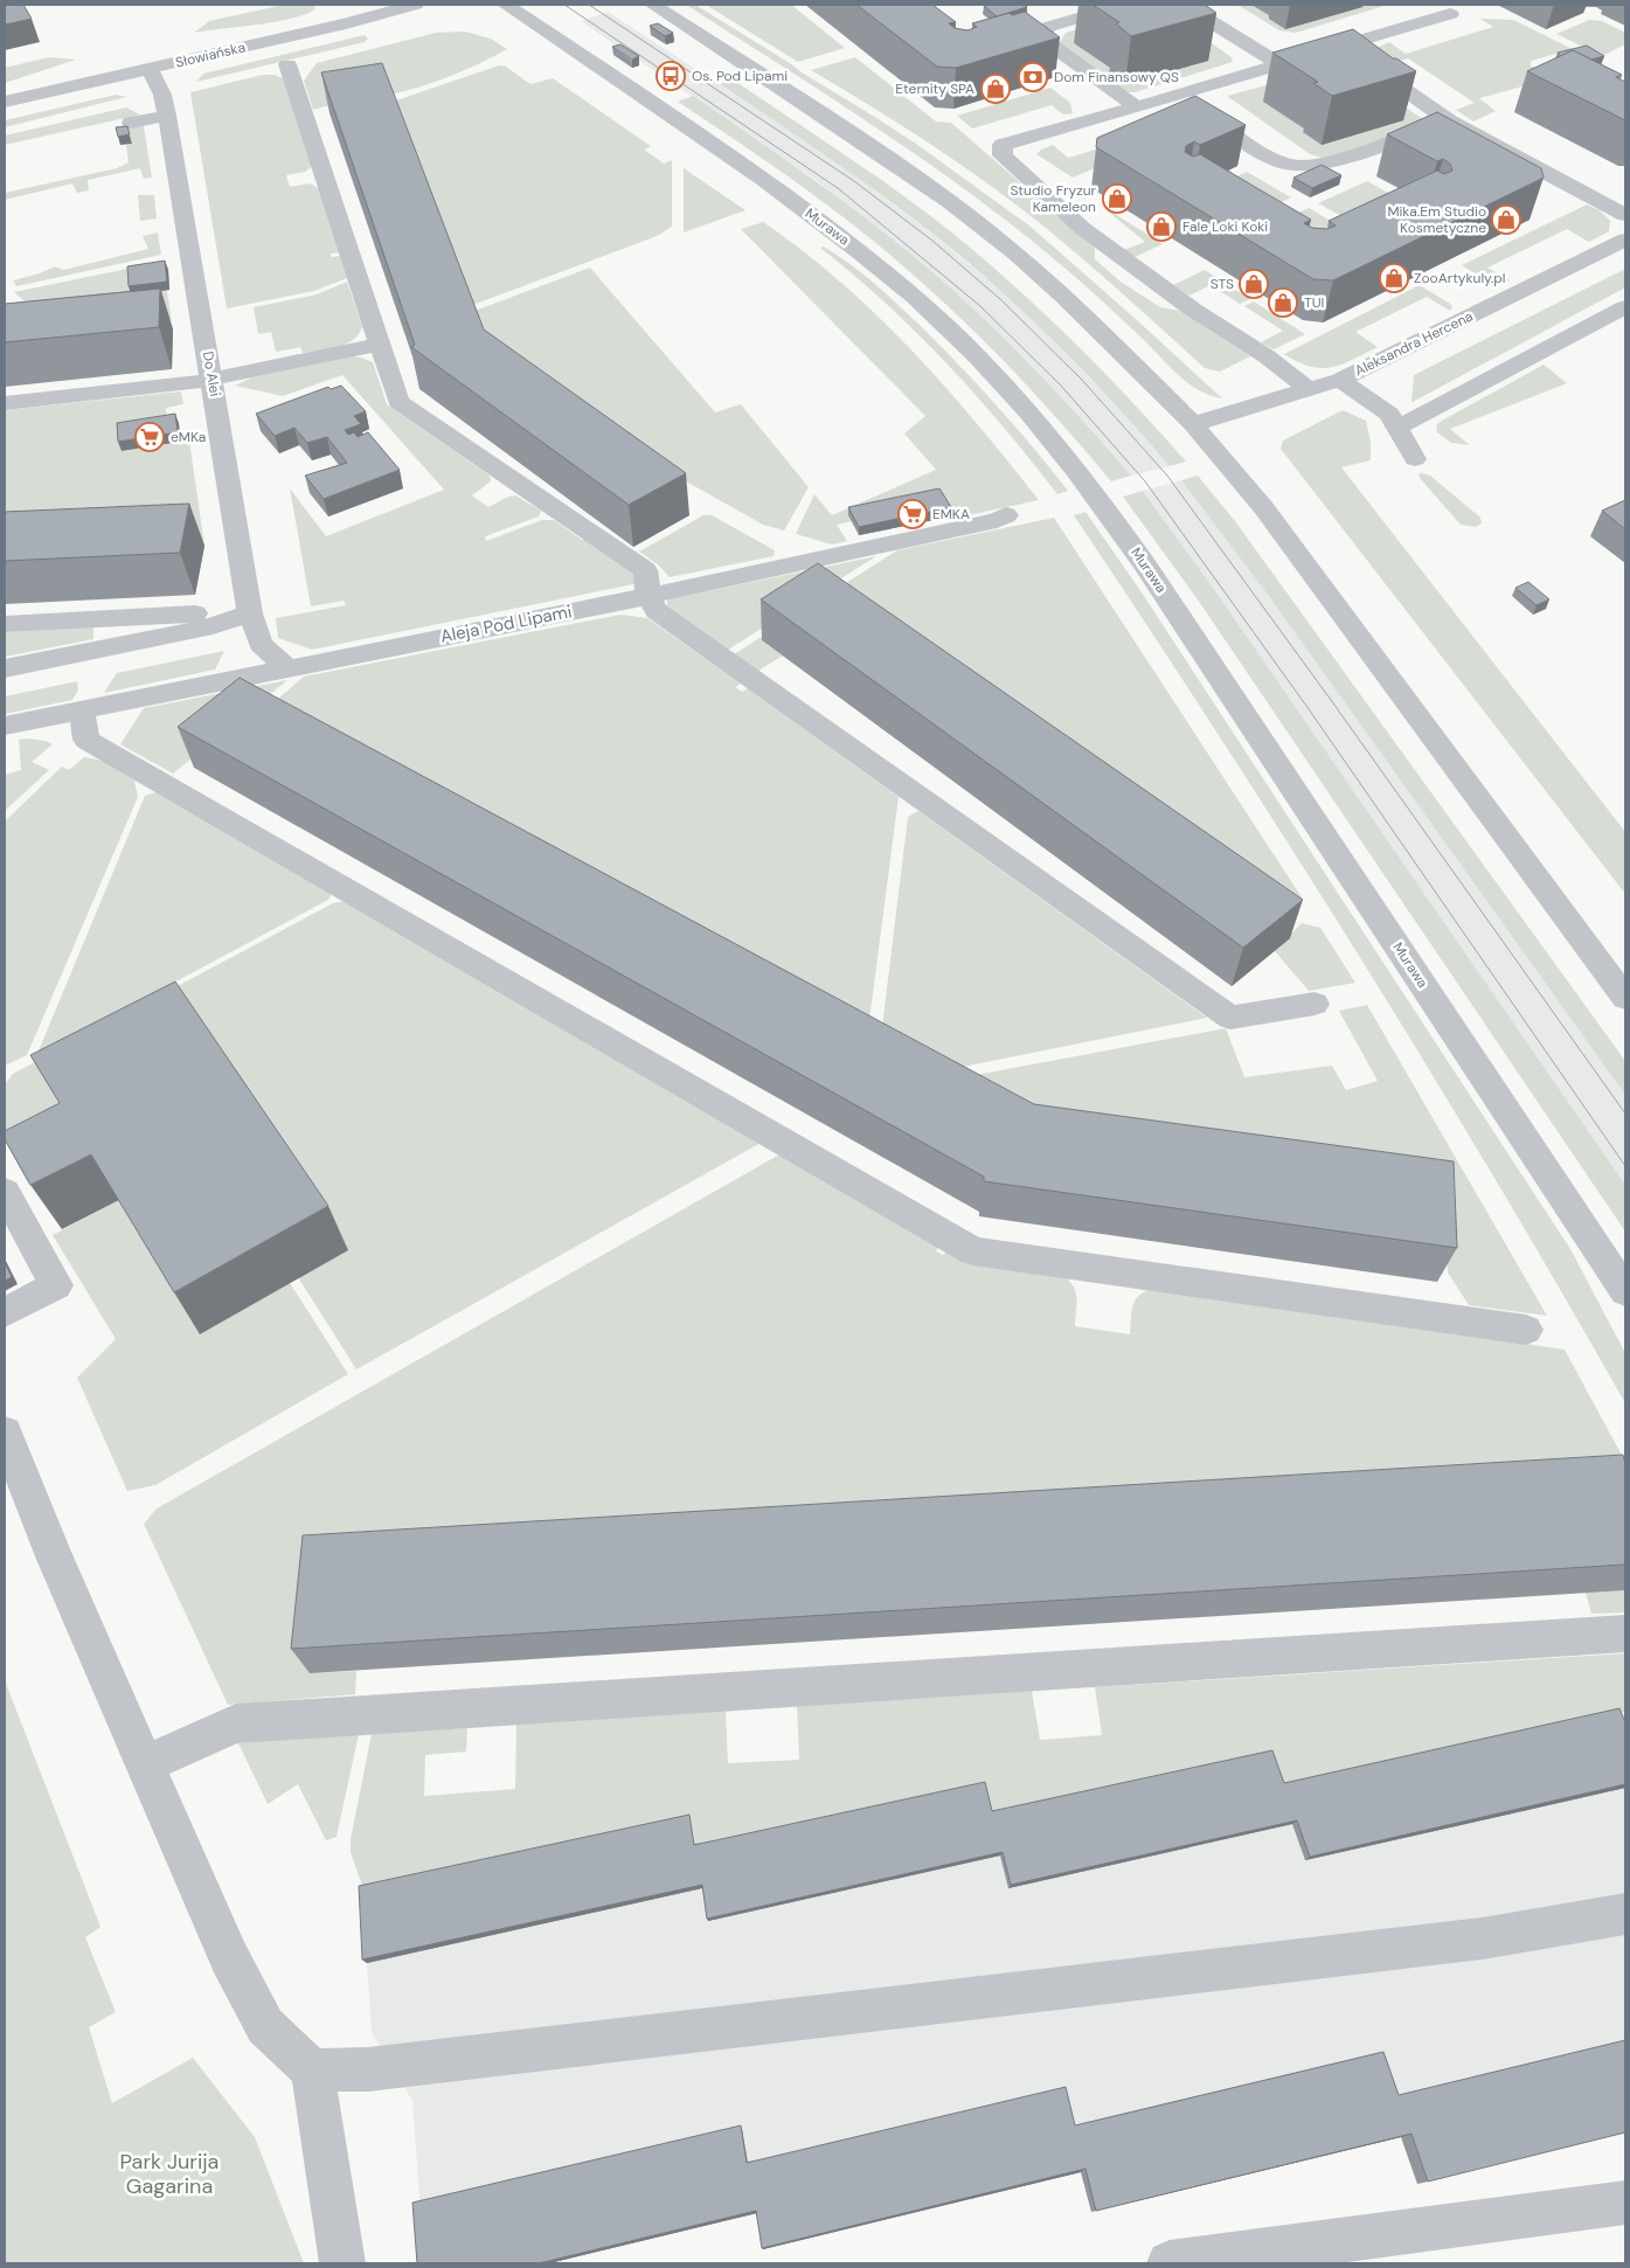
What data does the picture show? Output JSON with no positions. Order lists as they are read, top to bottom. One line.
{"streets":{"street":["Słowiańska","Murawa","Aleksandra Hercena","Do Alei","Aleja Pod Lipami"]},"crossings":[["Słowiańska","Do Alei"],["Do Alei","Aleja Pod Lipami"]],"parks":["Park Jurija Gagarina"],"places":{"bus stop":["Os. Pod Lipami"],"bank":["Dom Finansowy QS"],"shop":["Eternity SPA","Studio Fryzur Kameleon","Mika.Em Studio Kosmetyczne","Fale Loki Koki","ZooArtykuly.pl","STS","TUI"],"supermarket":["eMKa","EMKA"]}}
